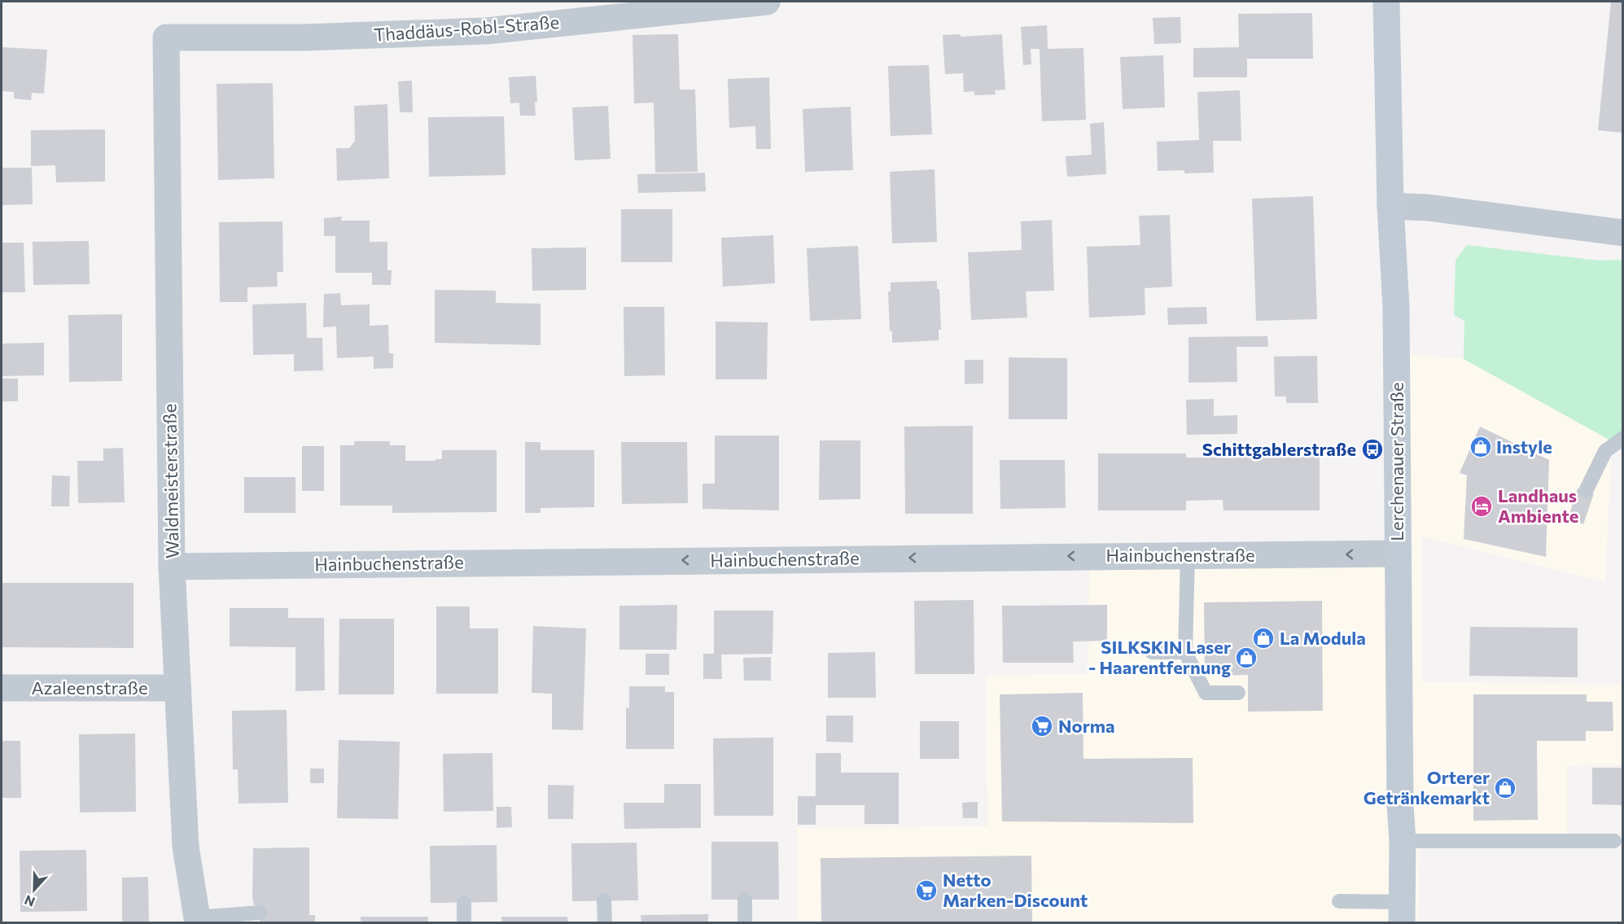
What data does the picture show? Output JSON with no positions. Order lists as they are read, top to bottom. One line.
{"streets":{"main road":["Lerchenauer Straße"],"street":["Thaddäus-Robl-Straße","Waldmeisterstraße","Hainbuchenstraße","Azaleenstraße"]},"crossings":[["Thaddäus-Robl-Straße","Waldmeisterstraße"],["Lerchenauer Straße","Hainbuchenstraße"],["Waldmeisterstraße","Hainbuchenstraße"],["Waldmeisterstraße","Azaleenstraße"]],"one_way":["Hainbuchenstraße"],"places":{"shop":["Instyle","La Modula","SILKSKIN Laser - Haarentfernung","Orterer Getränkemarkt"],"bus stop":["Schittgablerstraße"],"hotel":["Landhaus Ambiente"],"supermarket":["Norma","Netto Marken-Discount"]},"north":"bottom"}
